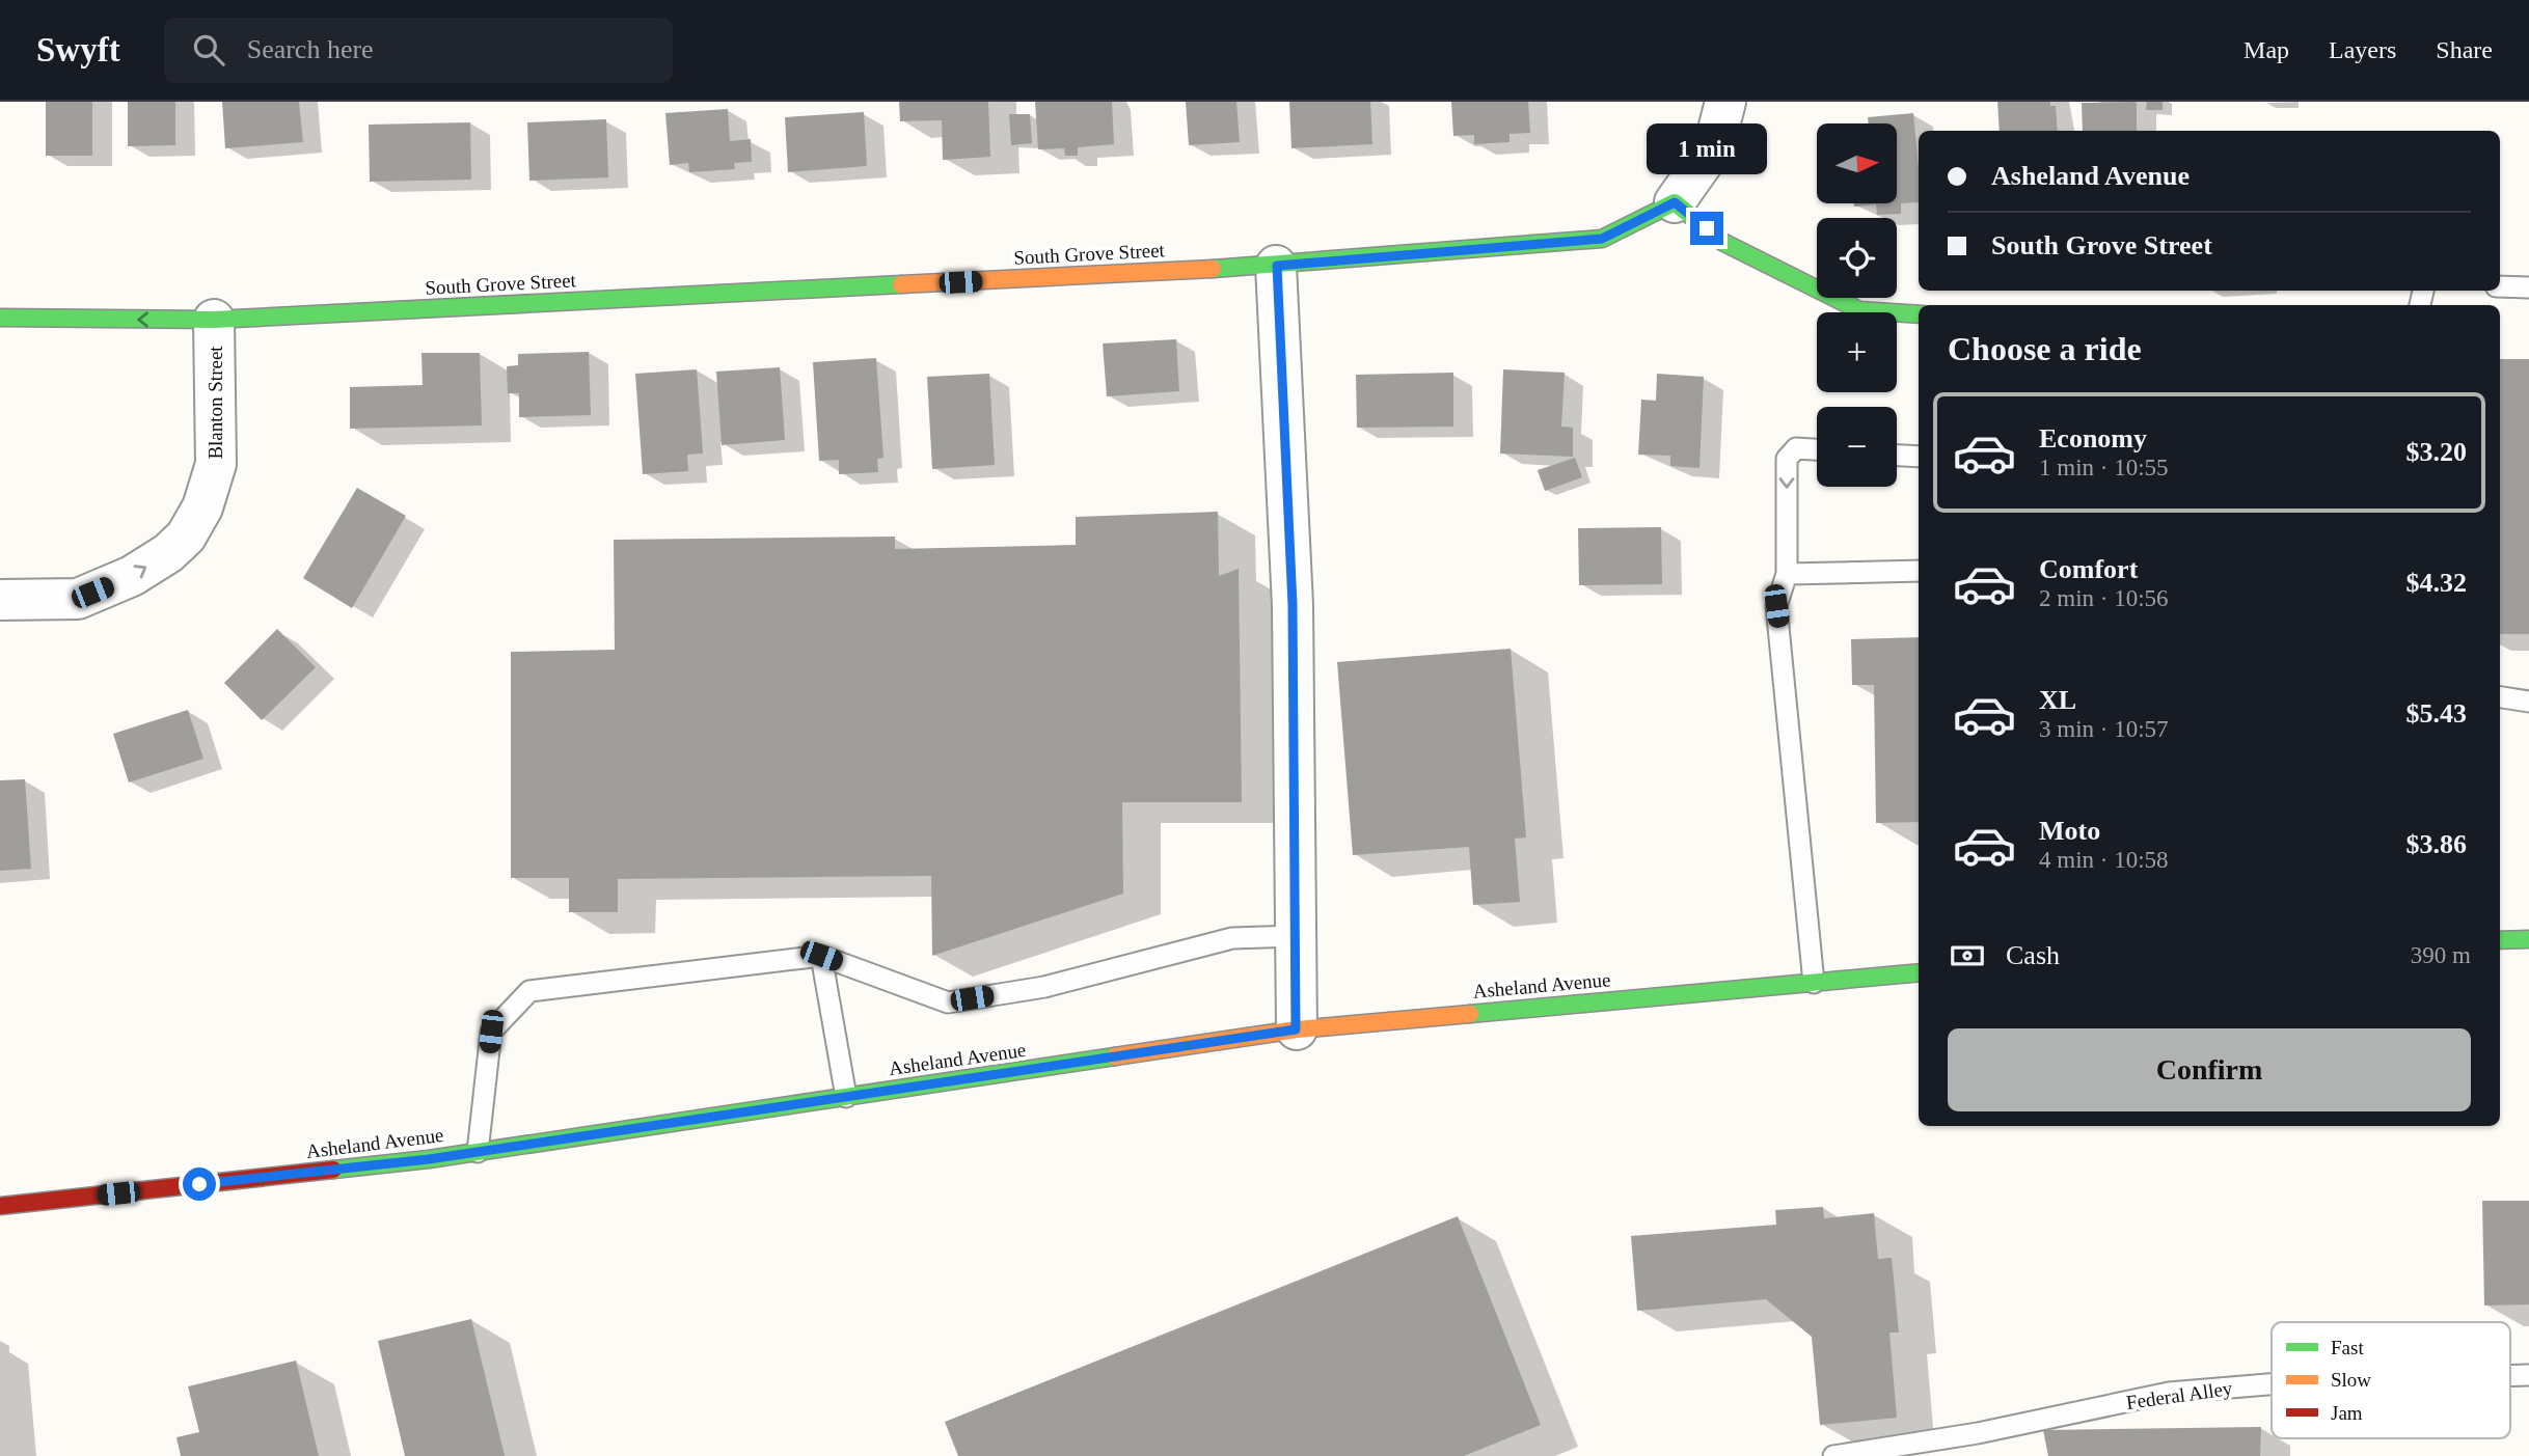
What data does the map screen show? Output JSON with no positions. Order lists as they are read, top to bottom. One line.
{"streets":{"main road":["South Grove Street","Asheland Avenue"],"street":["Blanton Street"],"lane":["Federal Alley"]},"crossings":[["South Grove Street","Blanton Street"]],"one_way":["Blanton Street"],"legend":["Fast","Slow","Jam"],"north":"right","page":{"header":"Swyft","search":"Search here","nav":["Map","Layers","Share"],"map_buttons":["+","−"],"bubble":"1 min","banner":["Asheland Avenue","South Grove Street"],"heading":"Choose a ride","list":[{"name":"Economy","note":"1 min · 10:55","value":"$3.20"},{"name":"Comfort","note":"2 min · 10:56","value":"$4.32"},{"name":"XL","note":"3 min · 10:57","value":"$5.43"},{"name":"Moto","note":"4 min · 10:58","value":"$3.86"}],"pay":["Cash","390 m"],"buttons":"Confirm"}}
